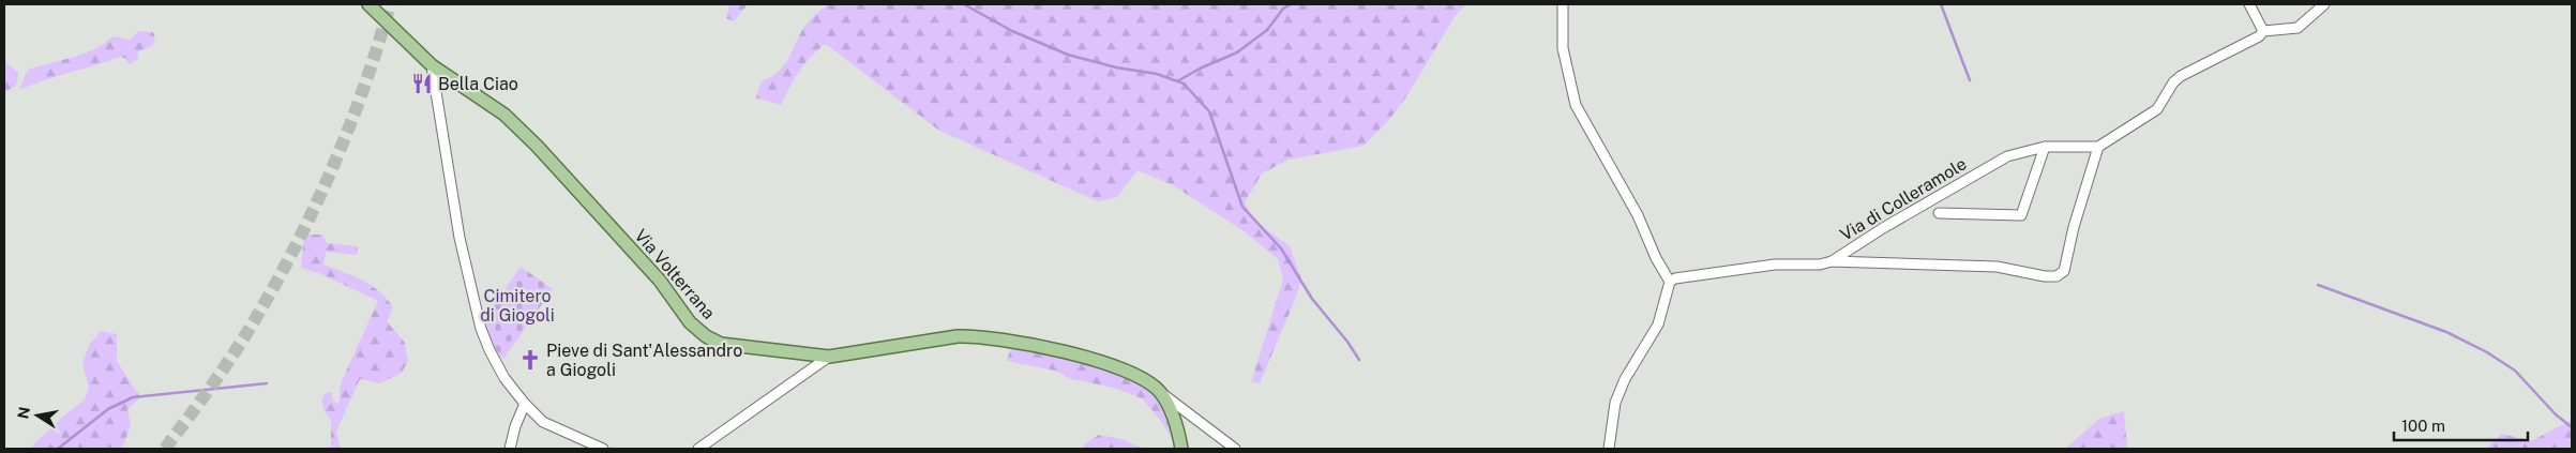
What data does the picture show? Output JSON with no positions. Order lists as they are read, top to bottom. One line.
{"streets":{"main road":["Via Volterrana"],"street":["Via di Colleramole"]},"parks":["Cimitero di Giogoli"],"places":{"restaurant":["Bella Ciao"],"church":["Pieve di Sant'Alessandro a Giogoli"]},"scale_bar":"100 m","north":"left"}
